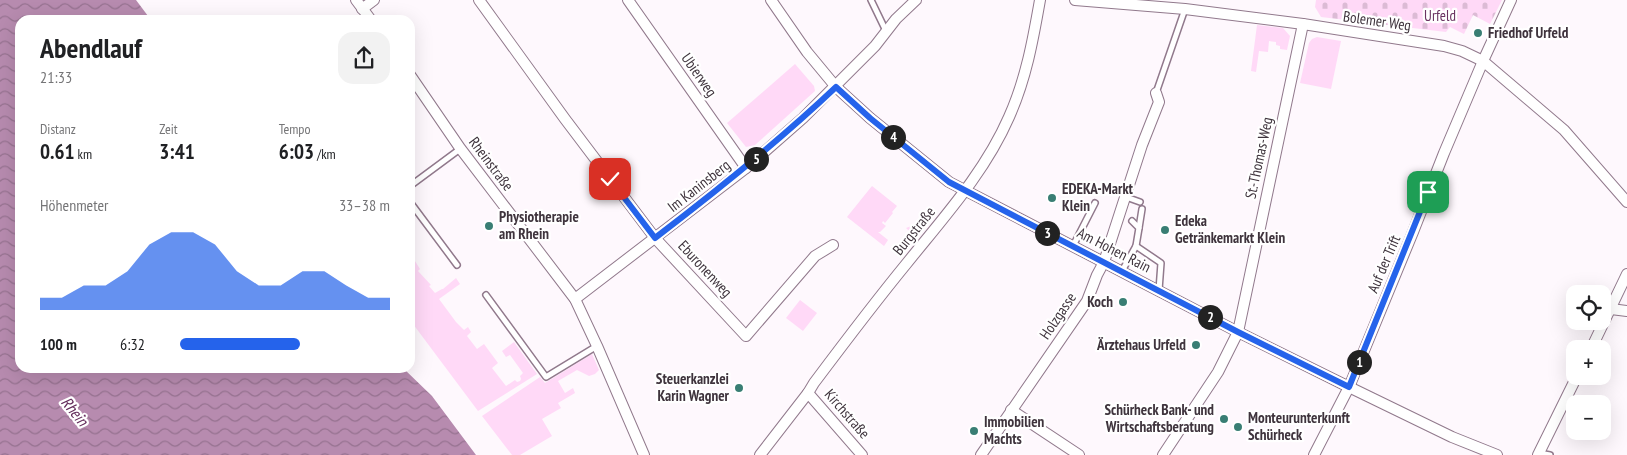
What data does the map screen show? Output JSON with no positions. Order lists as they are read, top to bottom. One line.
{"streets":{"street":["Bolemer Weg","Ubierweg","St.-Thomas-Weg","Rheinstraße","Im Kaninsberg","Burgstraße","Am Hohen Rain","Auf der Trift","Eburonenweg","Holzgasse","Kirchstraße"]},"crossings":[["Bolemer Weg","St.-Thomas-Weg"],["Bolemer Weg","Auf der Trift"],["Ubierweg","Im Kaninsberg"],["St.-Thomas-Weg","Am Hohen Rain"],["Rheinstraße","Im Kaninsberg"],["Im Kaninsberg","Am Hohen Rain"],["Im Kaninsberg","Eburonenweg"],["Burgstraße","Am Hohen Rain"],["Burgstraße","Kirchstraße"],["Am Hohen Rain","Auf der Trift"],["Am Hohen Rain","Holzgasse"]],"water":["Rhein"],"parks":["Urfeld"],"places":["Friedhof Urfeld","EDEKA-Markt Klein","Physiotherapie am Rhein","Edeka Getränkemarkt Klein","Koch","Ärztehaus Urfeld","Steuerkanzlei Karin Wagner","Schürheck Bank- und Wirtschaftsberatung","Monteurunterkunft Schürheck","Immobilien Machts"],"page":{"heading":["Abendlauf","21:33"],"stats":[["Distanz","0.61 km"],["Zeit","3:41"],["Tempo","6:03 /km"]],"pins":["4","5","3","2","1"],"chart":["Höhenmeter","33–38 m"],"map_buttons":["+","−"],"list":[{"name":"100 m","note":"6:32"}]}}
